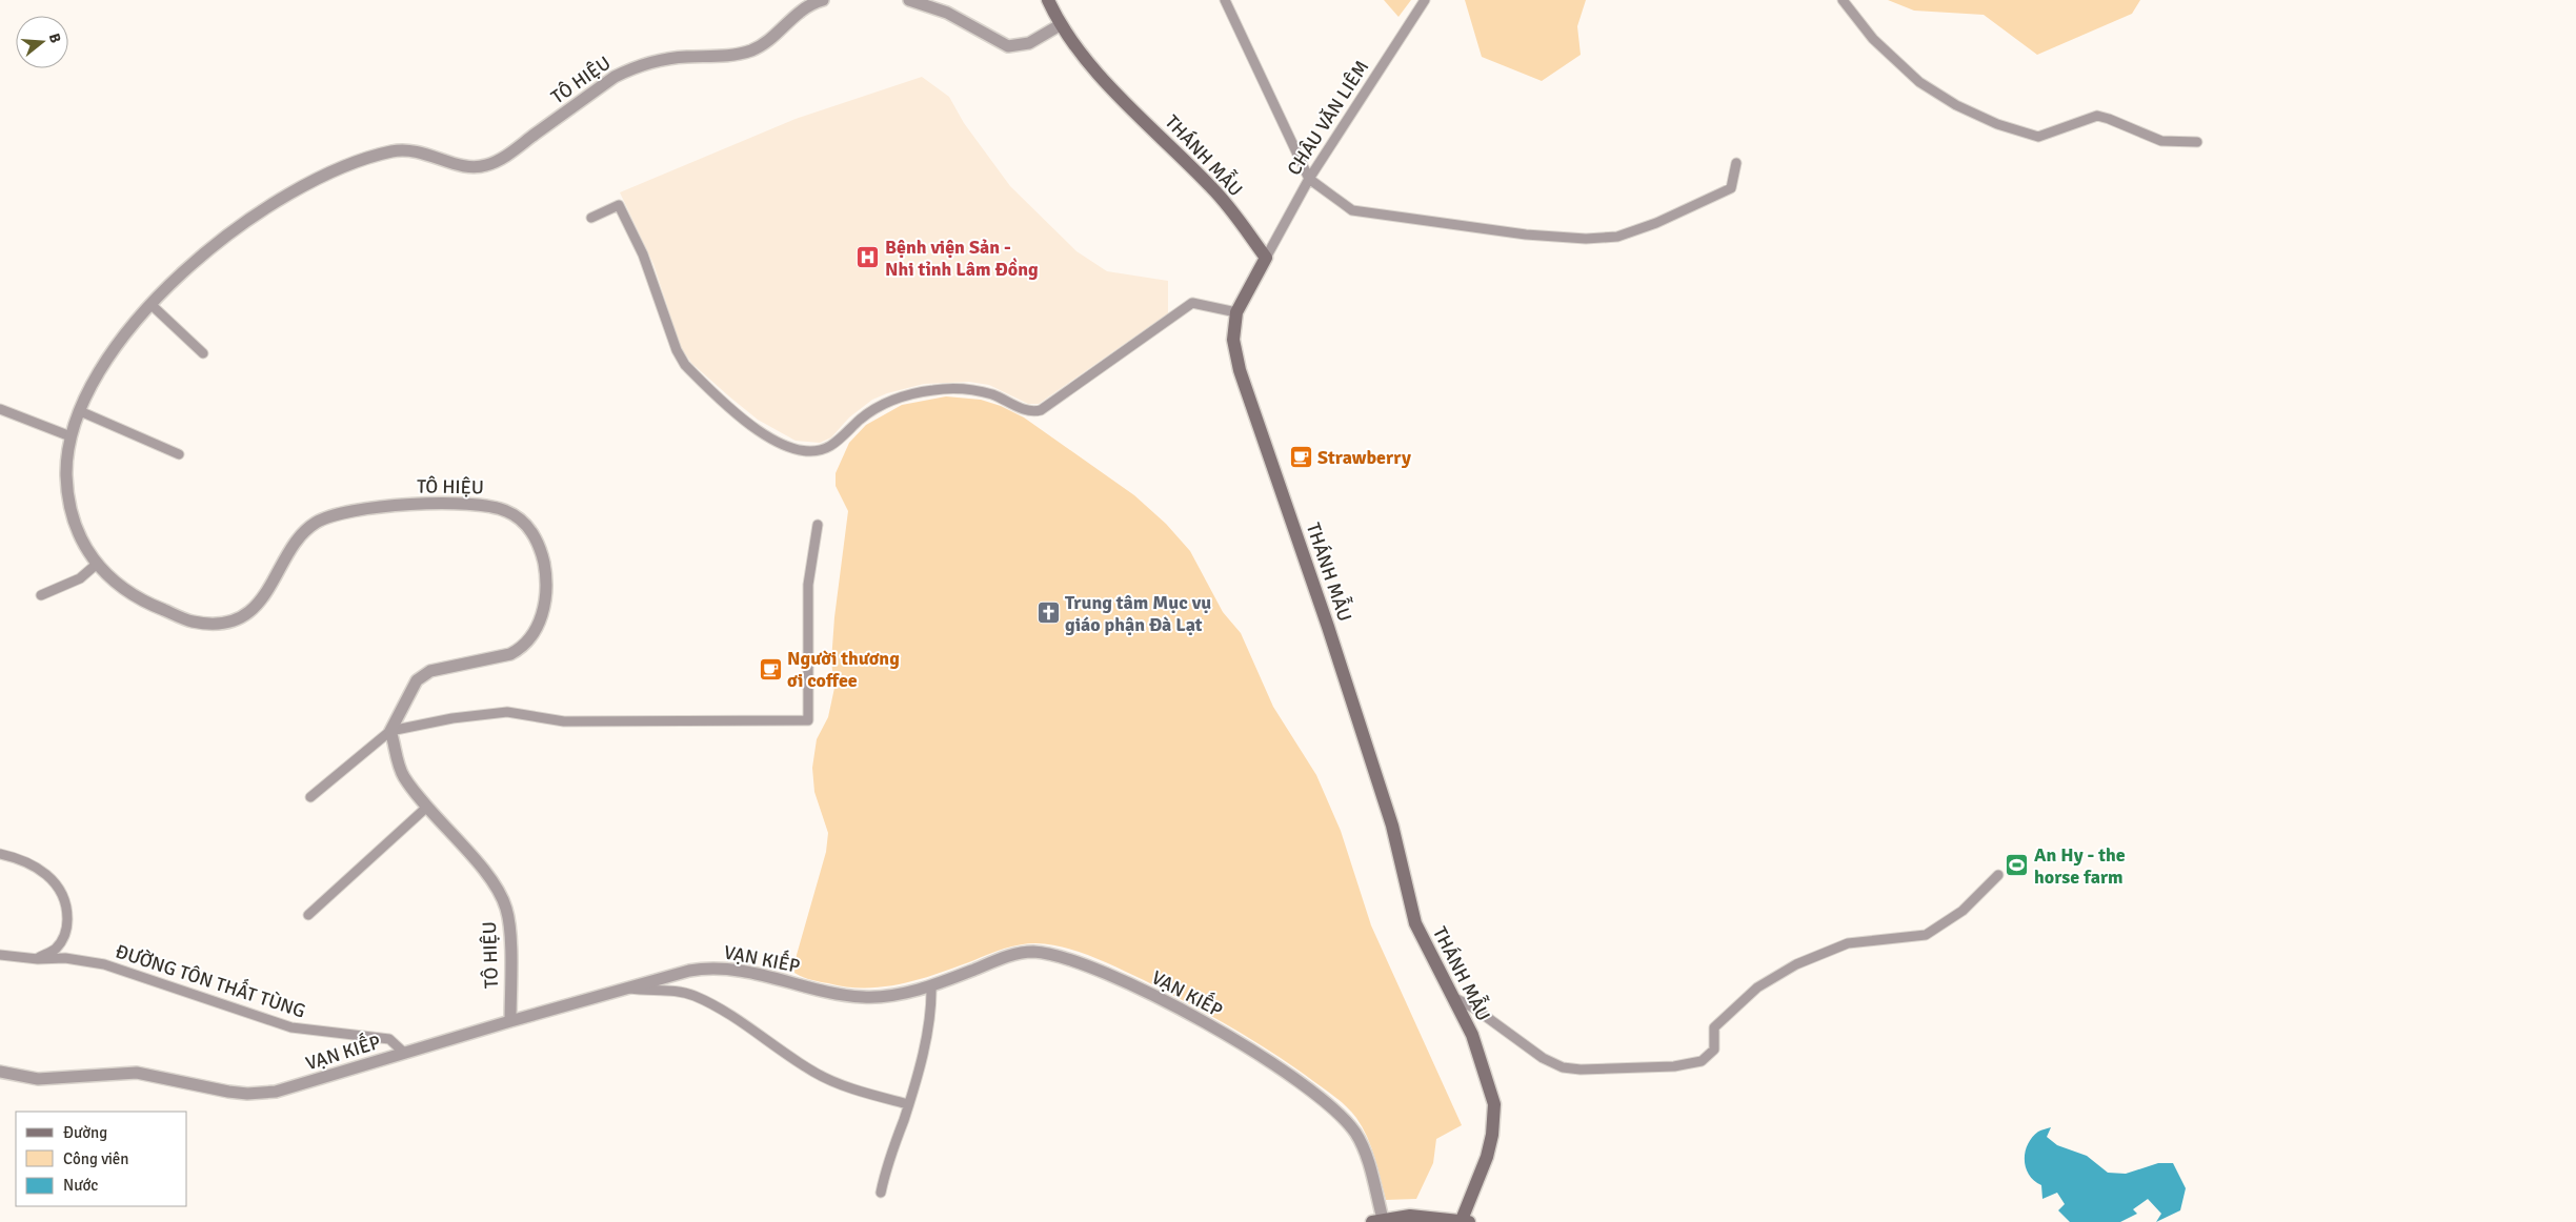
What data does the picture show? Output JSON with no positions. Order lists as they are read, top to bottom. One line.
{"streets":{"main road":["THÁNH MẪU"],"street":["TÔ HIỆU","CHÂU VĂN LIÊM","VẠN KIẾP","ĐƯỜNG TÔN THẤT TÙNG"]},"crossings":[["TÔ HIỆU","VẠN KIẾP"],["CHÂU VĂN LIÊM","THÁNH MẪU"],["VẠN KIẾP","ĐƯỜNG TÔN THẤT TÙNG"]],"places":{"hospital":["Bệnh viện Sản - Nhi tỉnh Lâm Đồng"],"cafe":["Strawberry","Người thương ơi coffee"],"church":["Trung tâm Mục vụ giáo phận Đà Lạt"],"sports":["An Hy - the horse farm"]},"legend":["Đường","Công viên","Nước"],"north":"right"}
